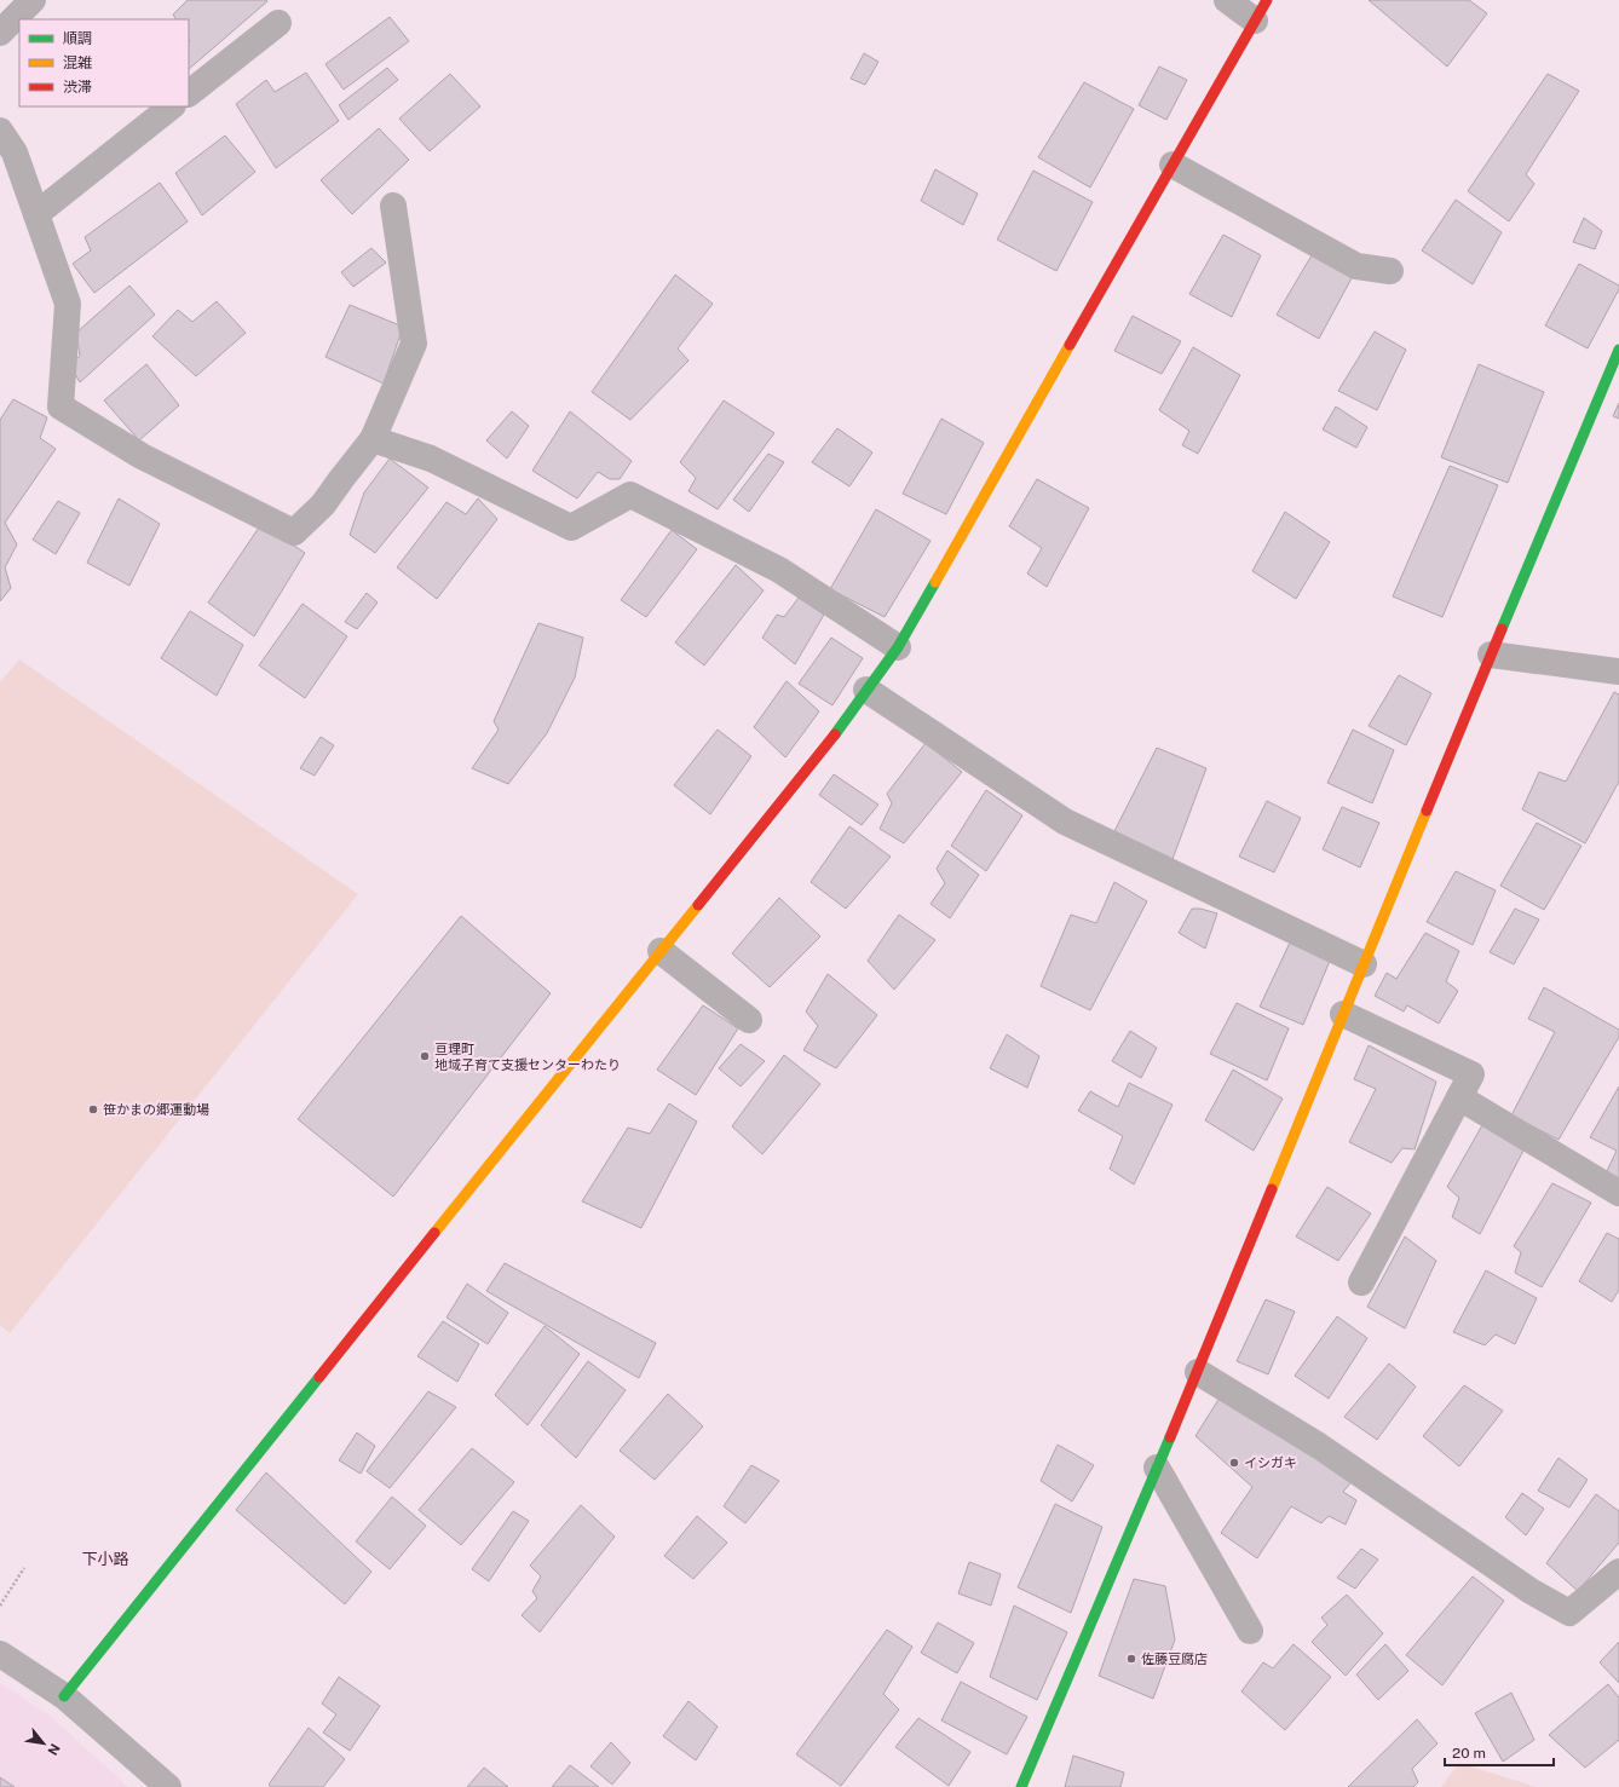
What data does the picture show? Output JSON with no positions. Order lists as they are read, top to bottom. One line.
{"districts":["下小路"],"places":["亘理町 地域子育て支援センターわたり","笹かまの郷運動場","イシガキ","佐藤豆腐店"],"legend":["順調","混雑","渋滞"],"scale_bar":"20 m","north":"bottom right"}
